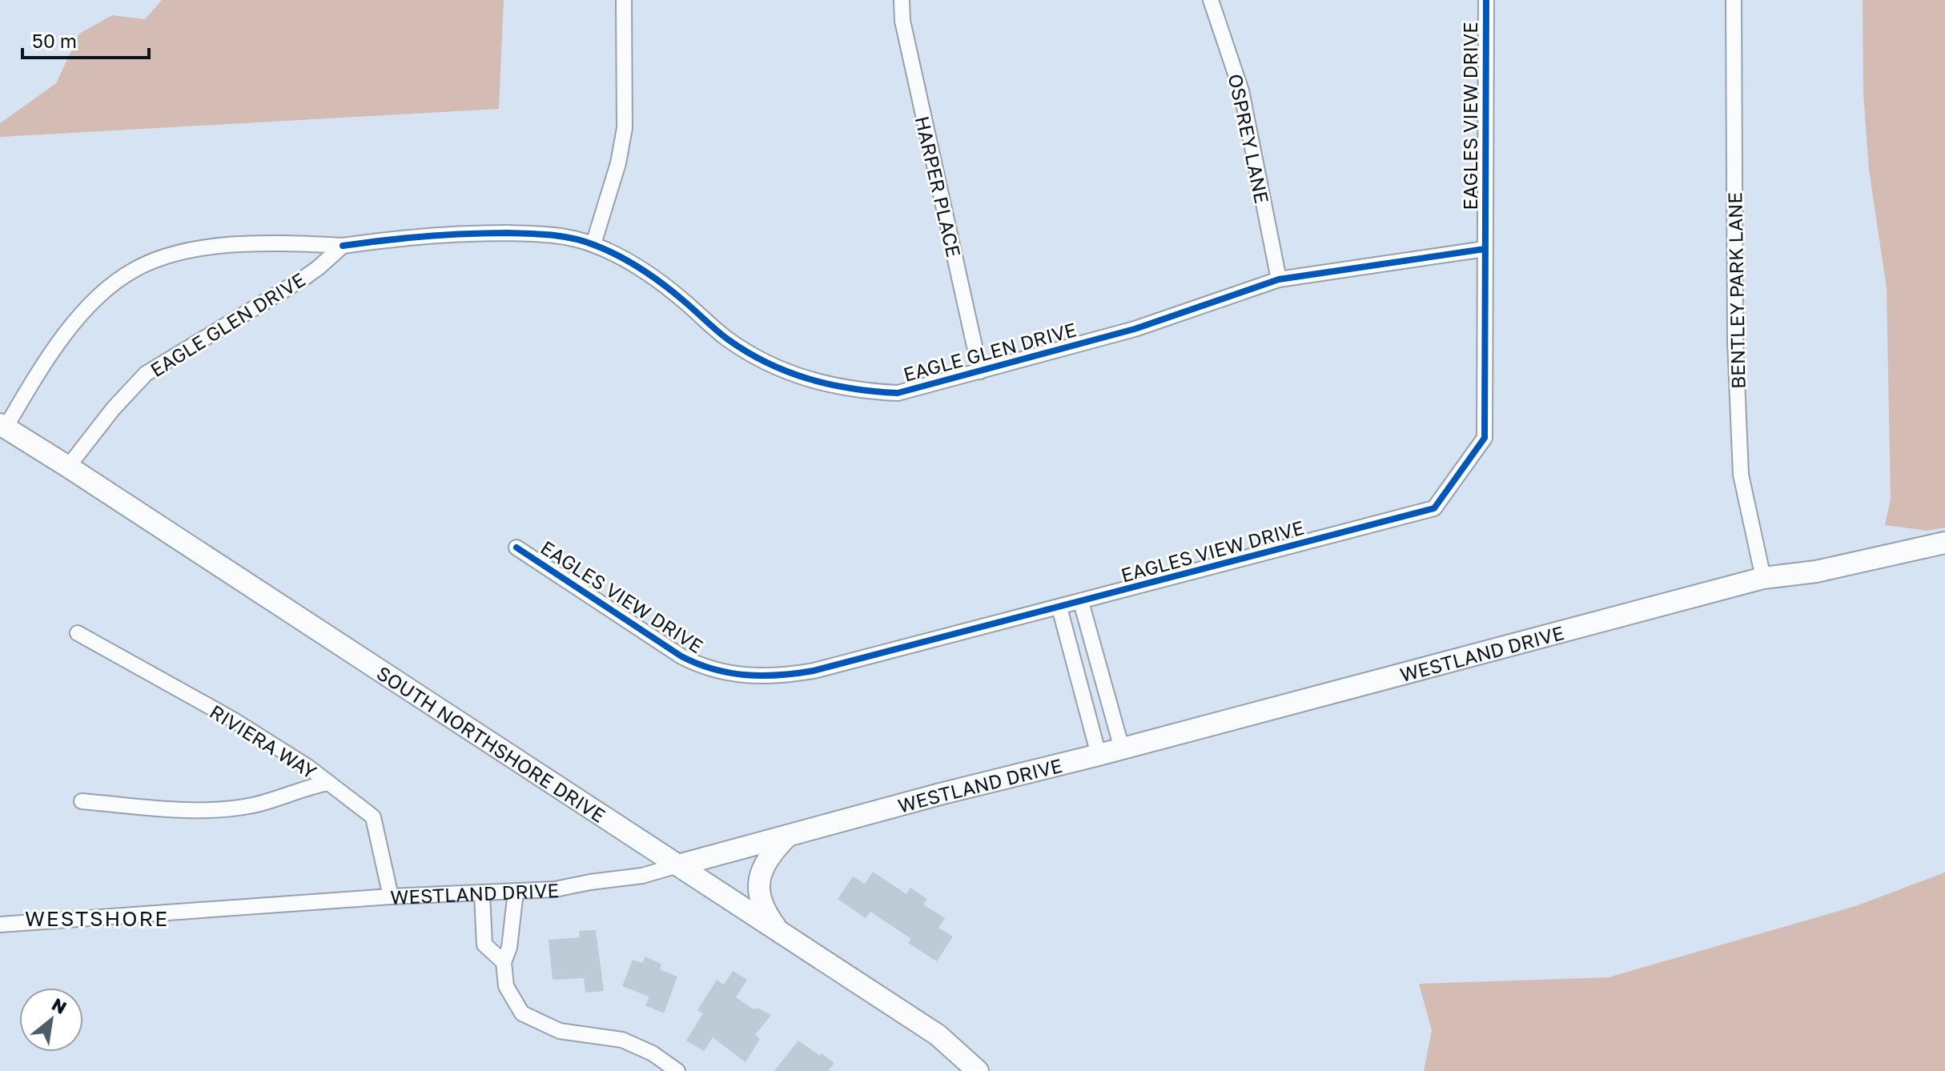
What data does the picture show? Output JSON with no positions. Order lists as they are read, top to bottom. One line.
{"streets":{"main road":["WESTLAND DRIVE","SOUTH NORTHSHORE DRIVE"],"street":["EAGLES VIEW DRIVE","OSPREY LANE","HARPER PLACE","BENTLEY PARK LANE","EAGLE GLEN DRIVE","RIVIERA WAY"]},"crossings":[["EAGLES VIEW DRIVE","EAGLE GLEN DRIVE"],["OSPREY LANE","EAGLE GLEN DRIVE"],["HARPER PLACE","EAGLE GLEN DRIVE"],["BENTLEY PARK LANE","WESTLAND DRIVE"],["EAGLE GLEN DRIVE","SOUTH NORTHSHORE DRIVE"],["WESTLAND DRIVE","RIVIERA WAY"],["WESTLAND DRIVE","SOUTH NORTHSHORE DRIVE"]],"districts":["WESTSHORE"],"scale_bar":"50 m","north":"top right"}
